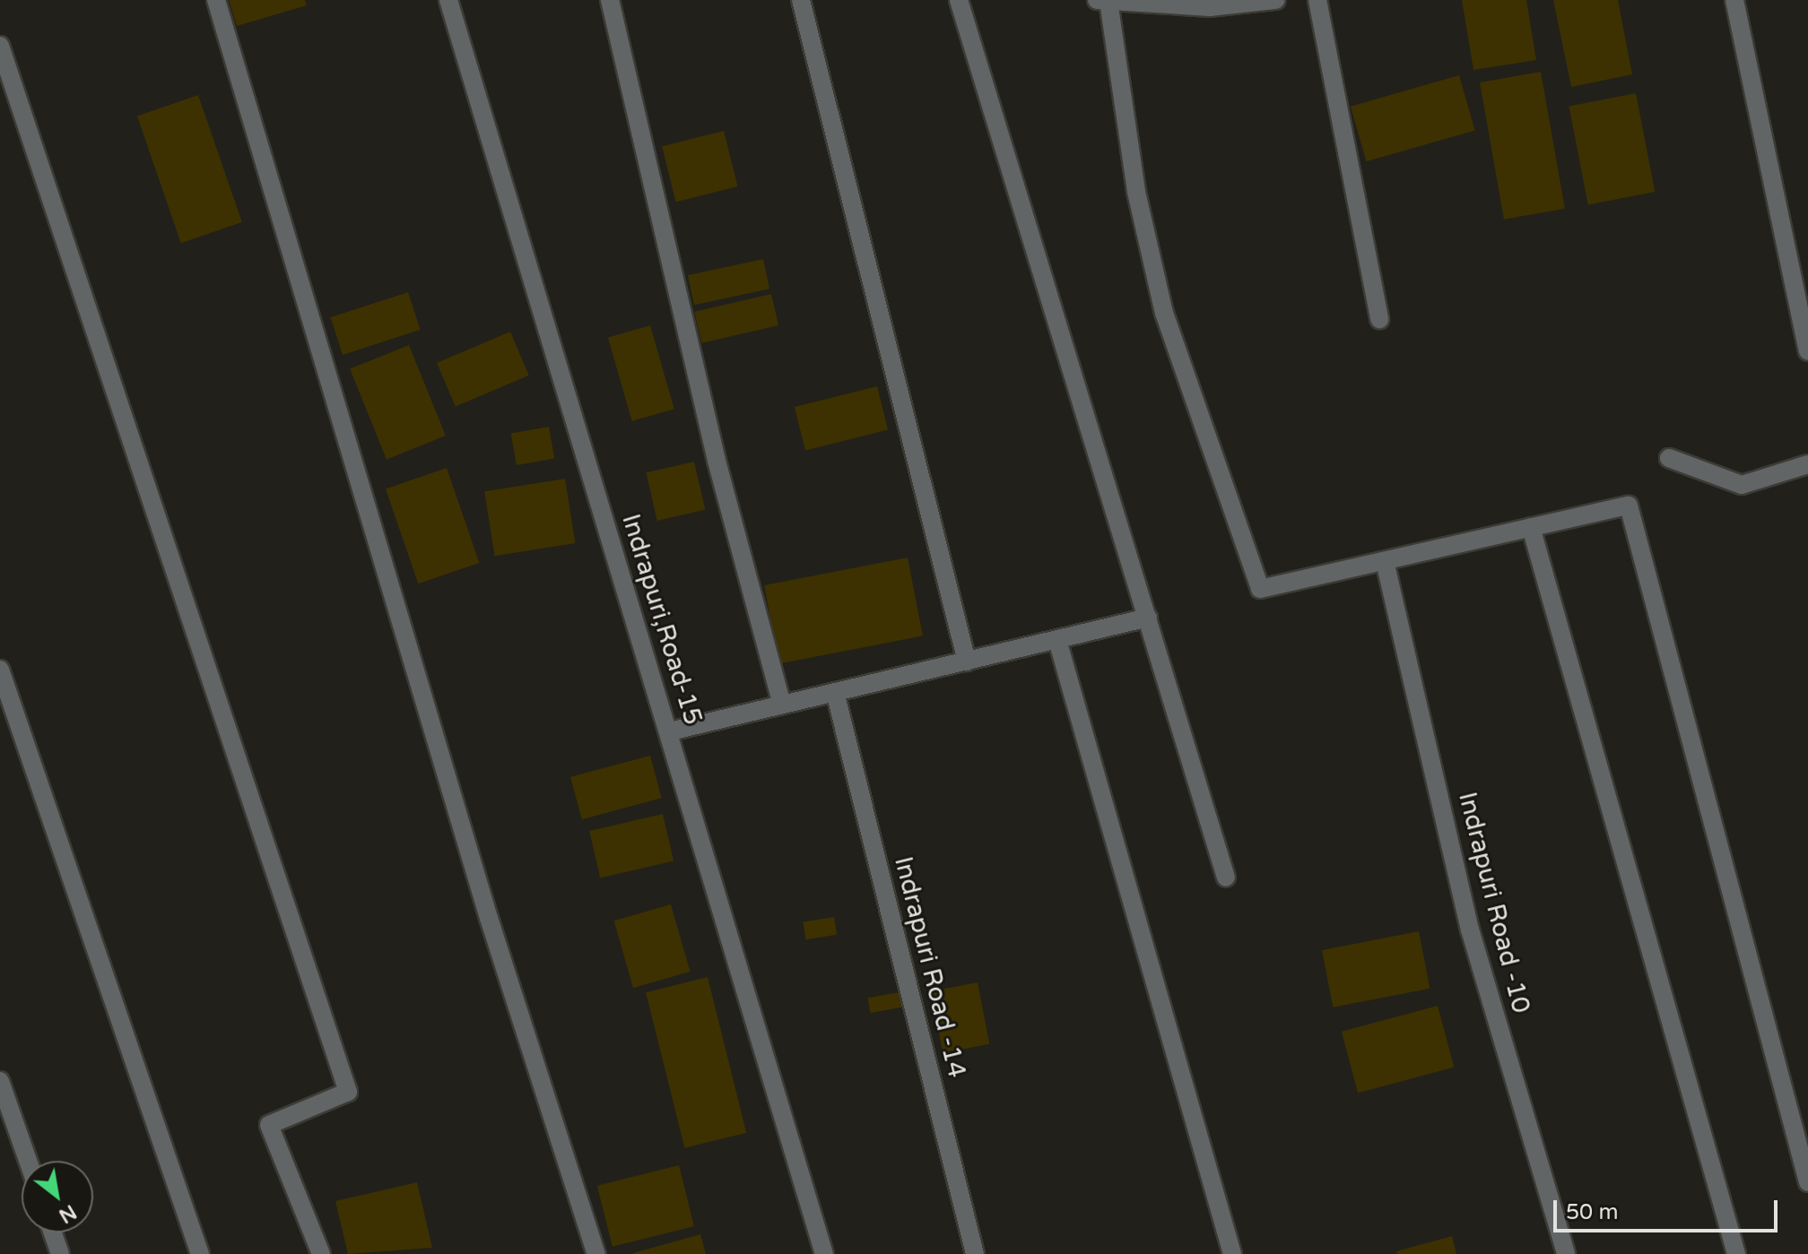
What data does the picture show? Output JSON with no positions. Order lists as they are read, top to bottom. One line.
{"streets":{"street":["Indrapuri,Road-15","Indrapuri Road -10","Indrapuri Road -14"]},"scale_bar":"50 m","north":"bottom right"}
